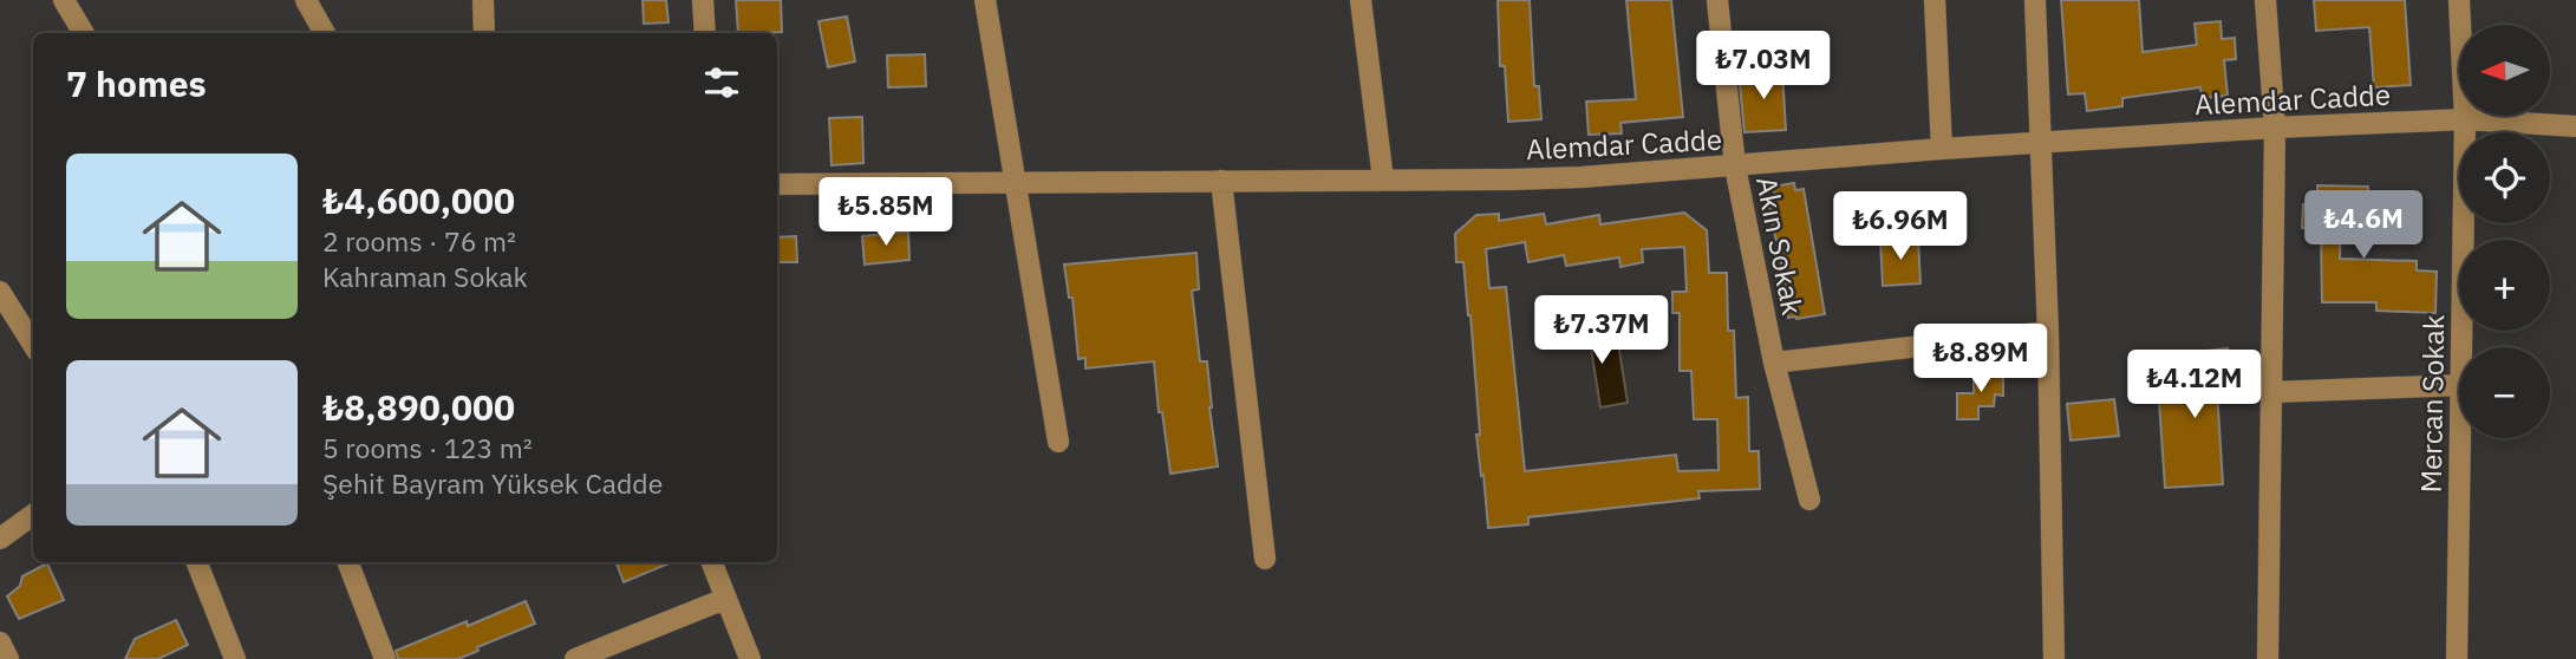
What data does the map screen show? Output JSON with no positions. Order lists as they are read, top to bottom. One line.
{"streets":{"street":["Alemdar Cadde","Akın Sokak","Mercan Sokak"]},"crossings":[["Alemdar Cadde","Akın Sokak"],["Alemdar Cadde","Mercan Sokak"]],"north":"left","page":{"map_buttons":["+","−"],"price":["₺7.03M","₺5.85M","₺4.6M","₺6.96M","₺7.37M","₺8.89M","₺4.12M"],"heading":"7 homes","list":[{"name":"₺4,600,000","note":"2 rooms · 76 m² · Kahraman Sokak"},{"name":"₺8,890,000","note":"5 rooms · 123 m² · Şehit Bayram Yüksek Cadde"}]}}
